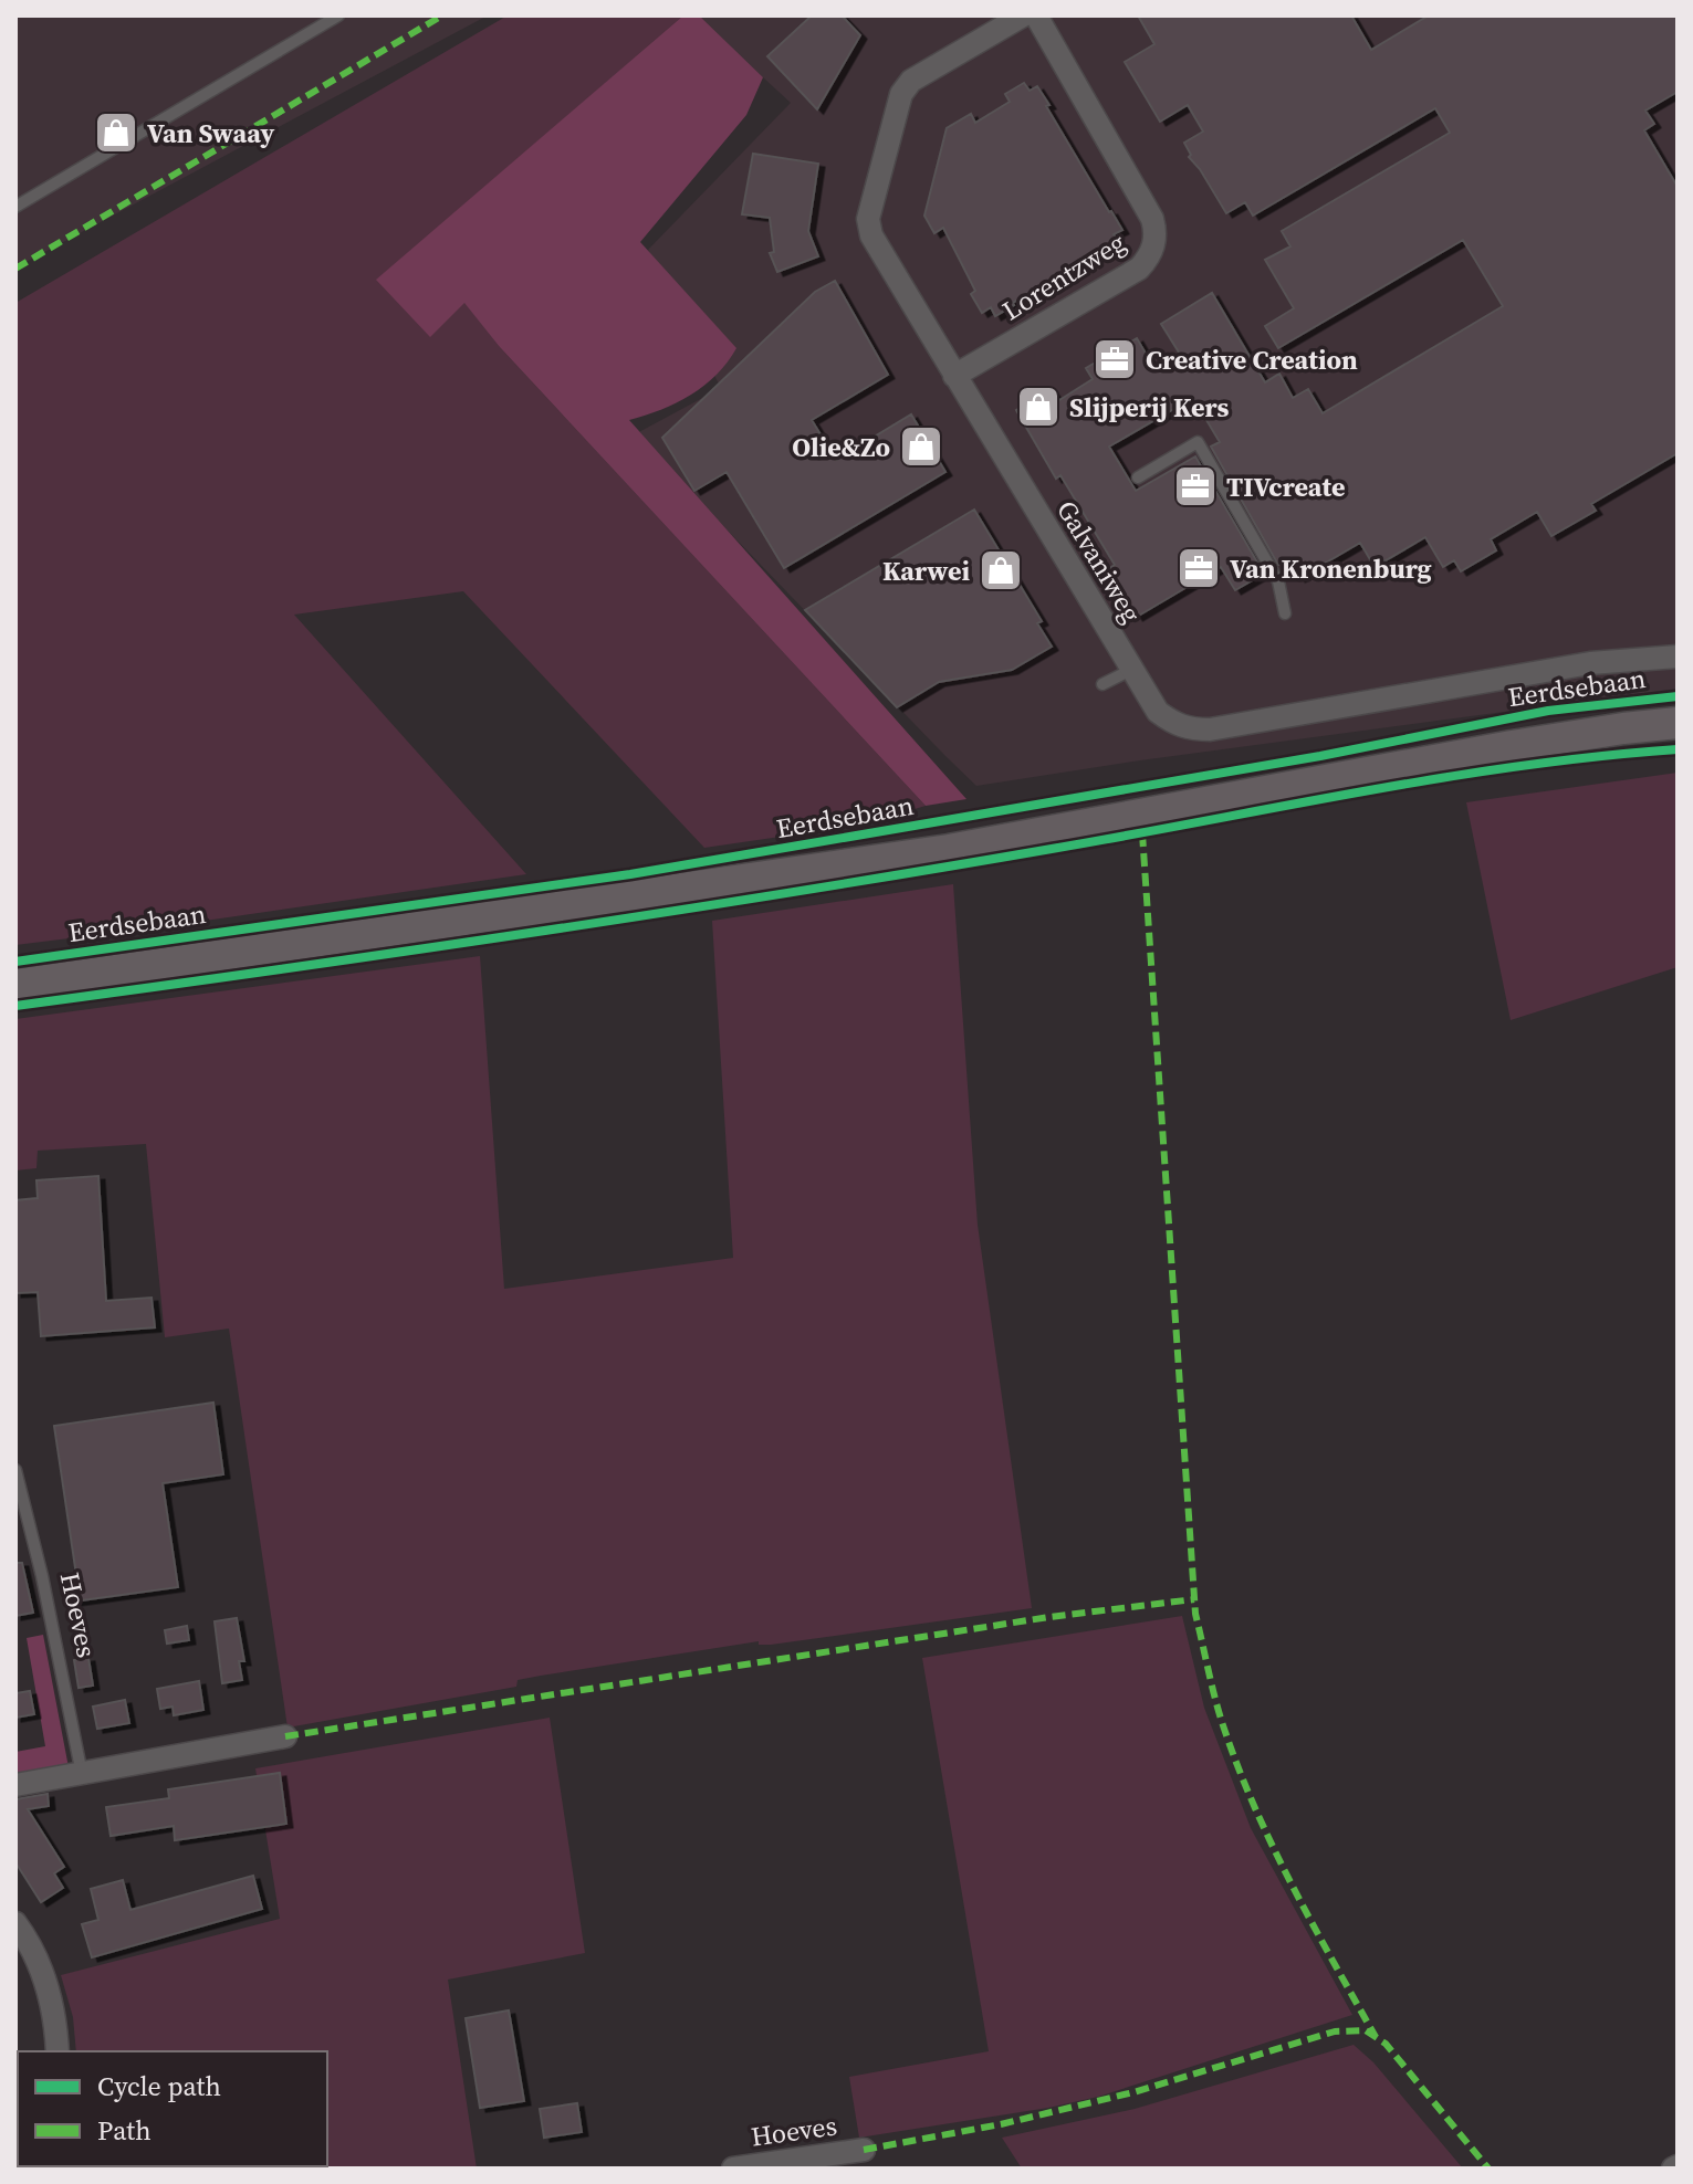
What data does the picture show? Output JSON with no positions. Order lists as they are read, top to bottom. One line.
{"streets":{"main road":["Eerdsebaan"],"street":["Lorentzweg","Galvaniweg","Hoeves"]},"crossings":[["Lorentzweg","Galvaniweg"]],"places":{"shop":["Van Swaay","Slijperij Kers","Olie&Zo","Karwei"],"office":["Creative Creation","TIVcreate","Van Kronenburg"]},"legend":["Cycle path","Path"]}
